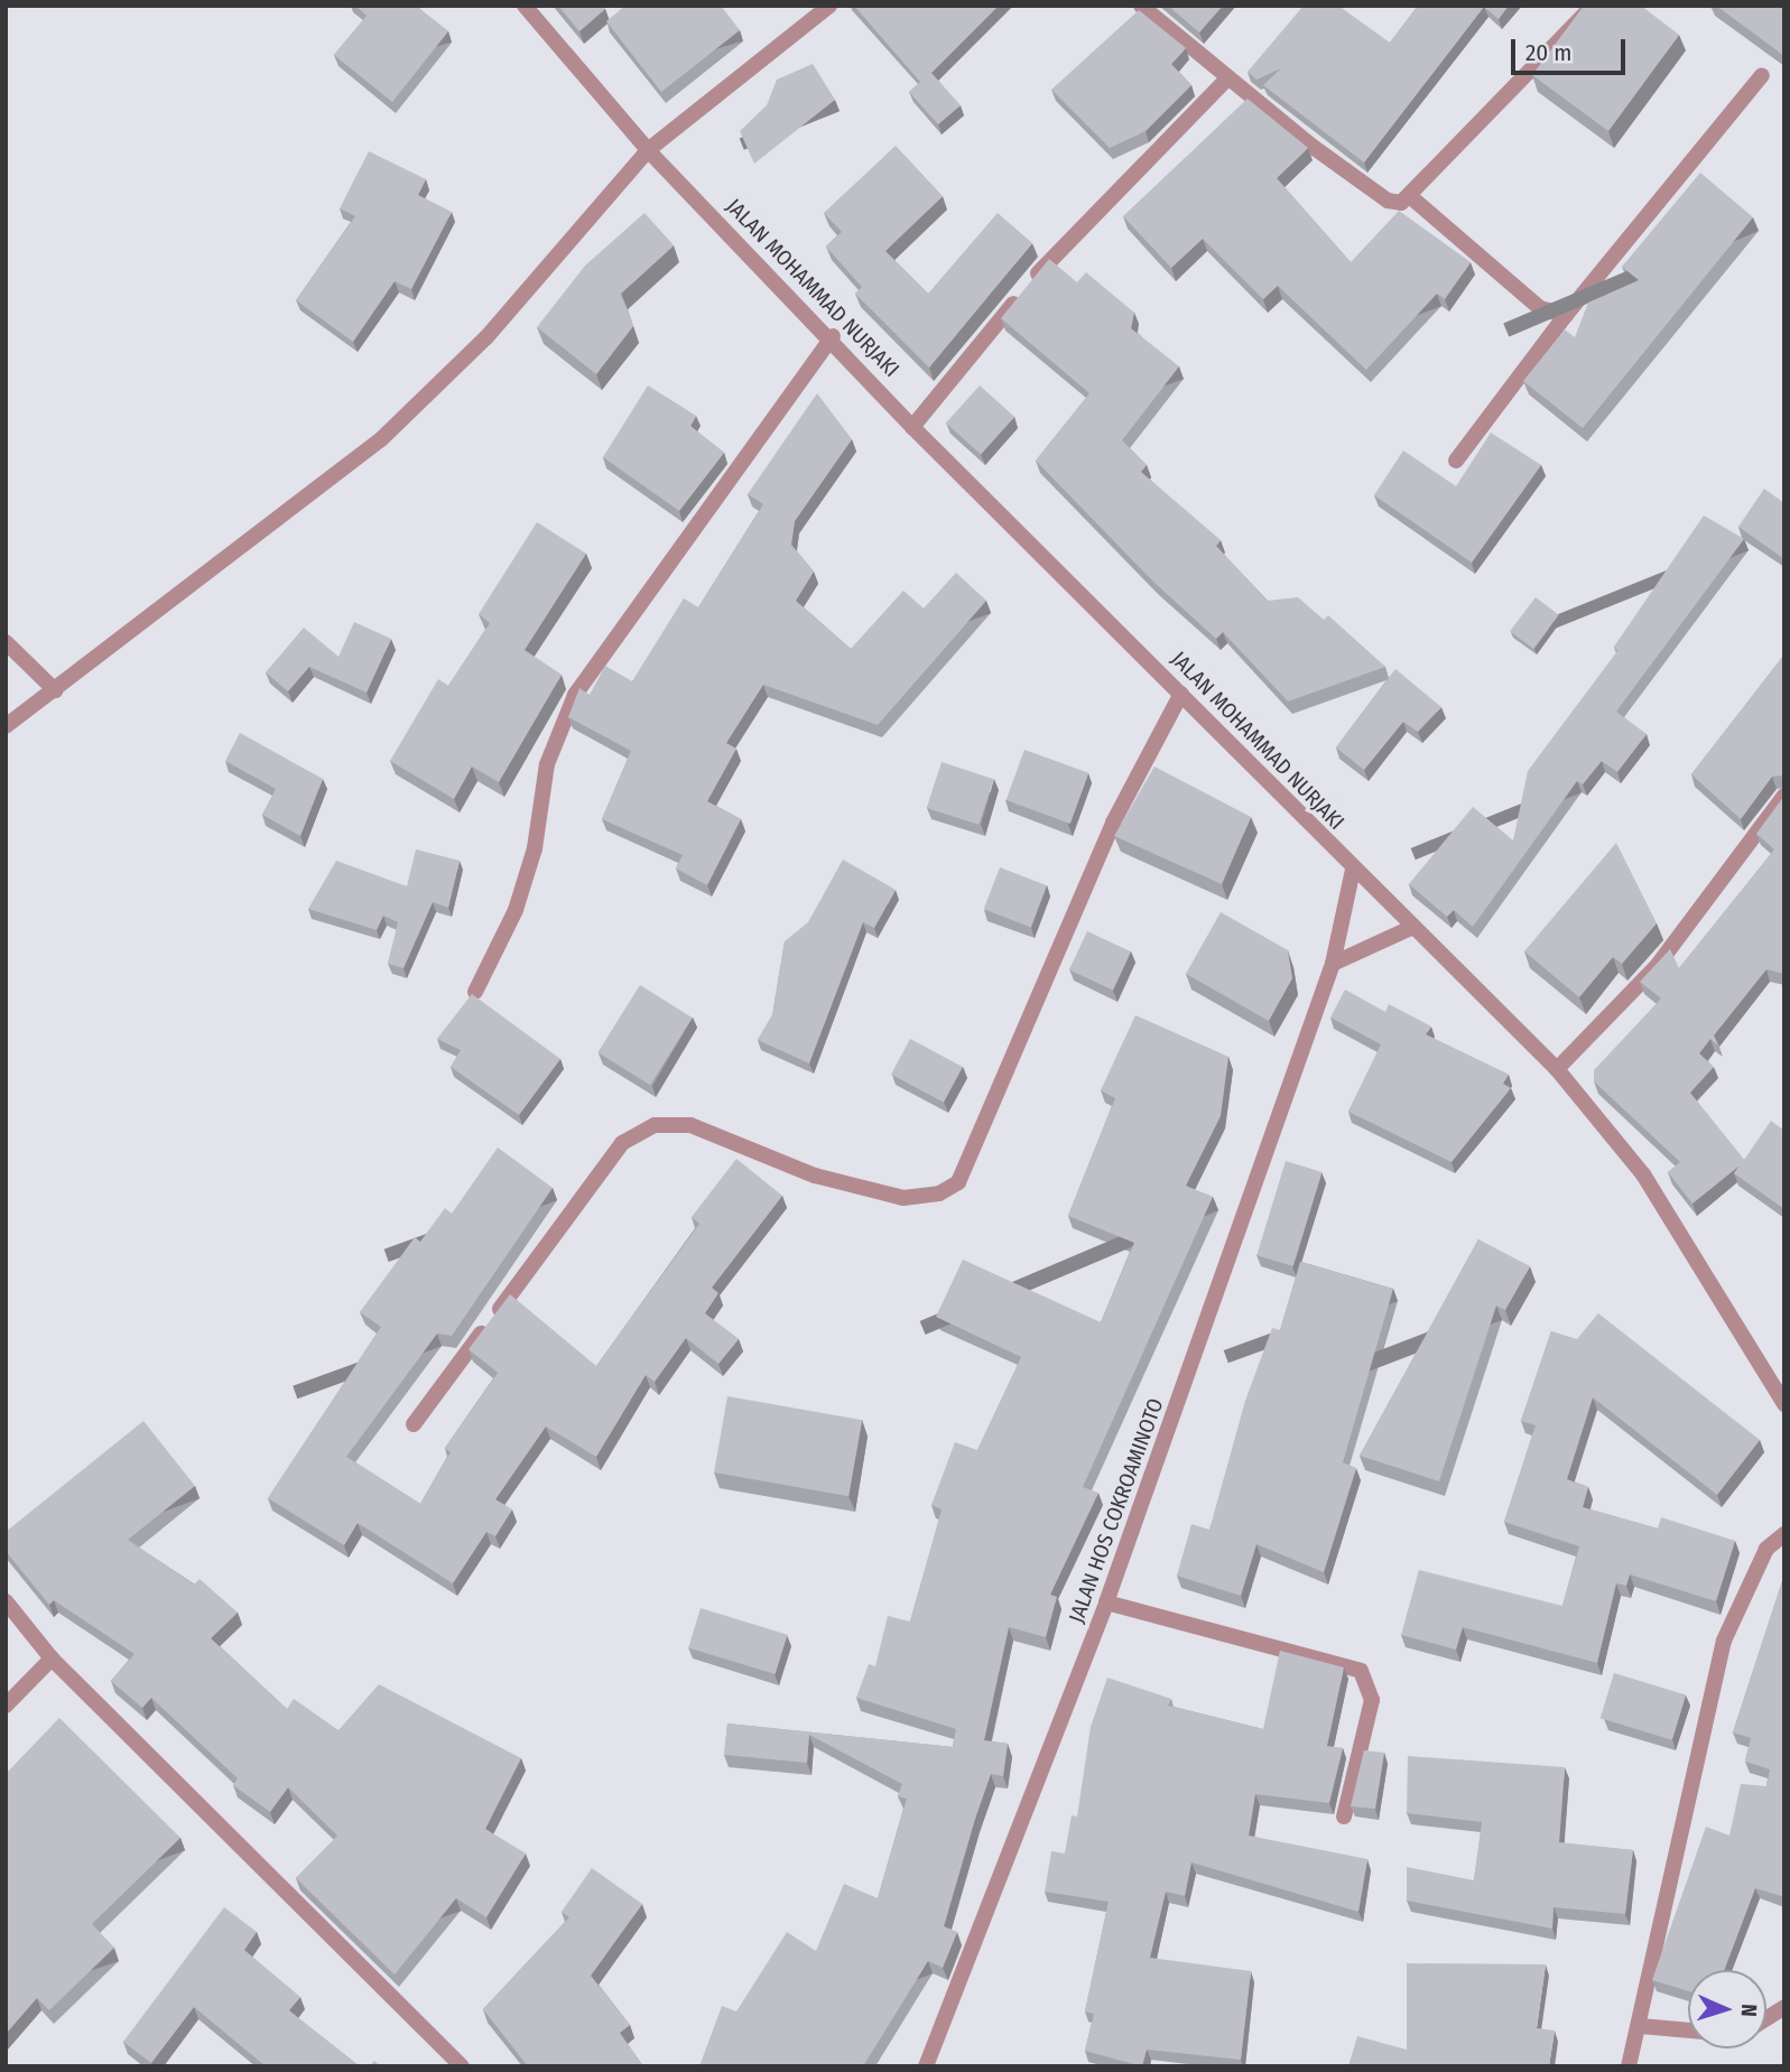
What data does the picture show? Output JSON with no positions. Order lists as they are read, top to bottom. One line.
{"streets":{"street":["JALAN MOHAMMAD NURJAKI","JALAN HOS COKROAMINOTO"]},"crossings":[["JALAN MOHAMMAD NURJAKI","JALAN HOS COKROAMINOTO"]],"scale_bar":"20 m","north":"right"}
